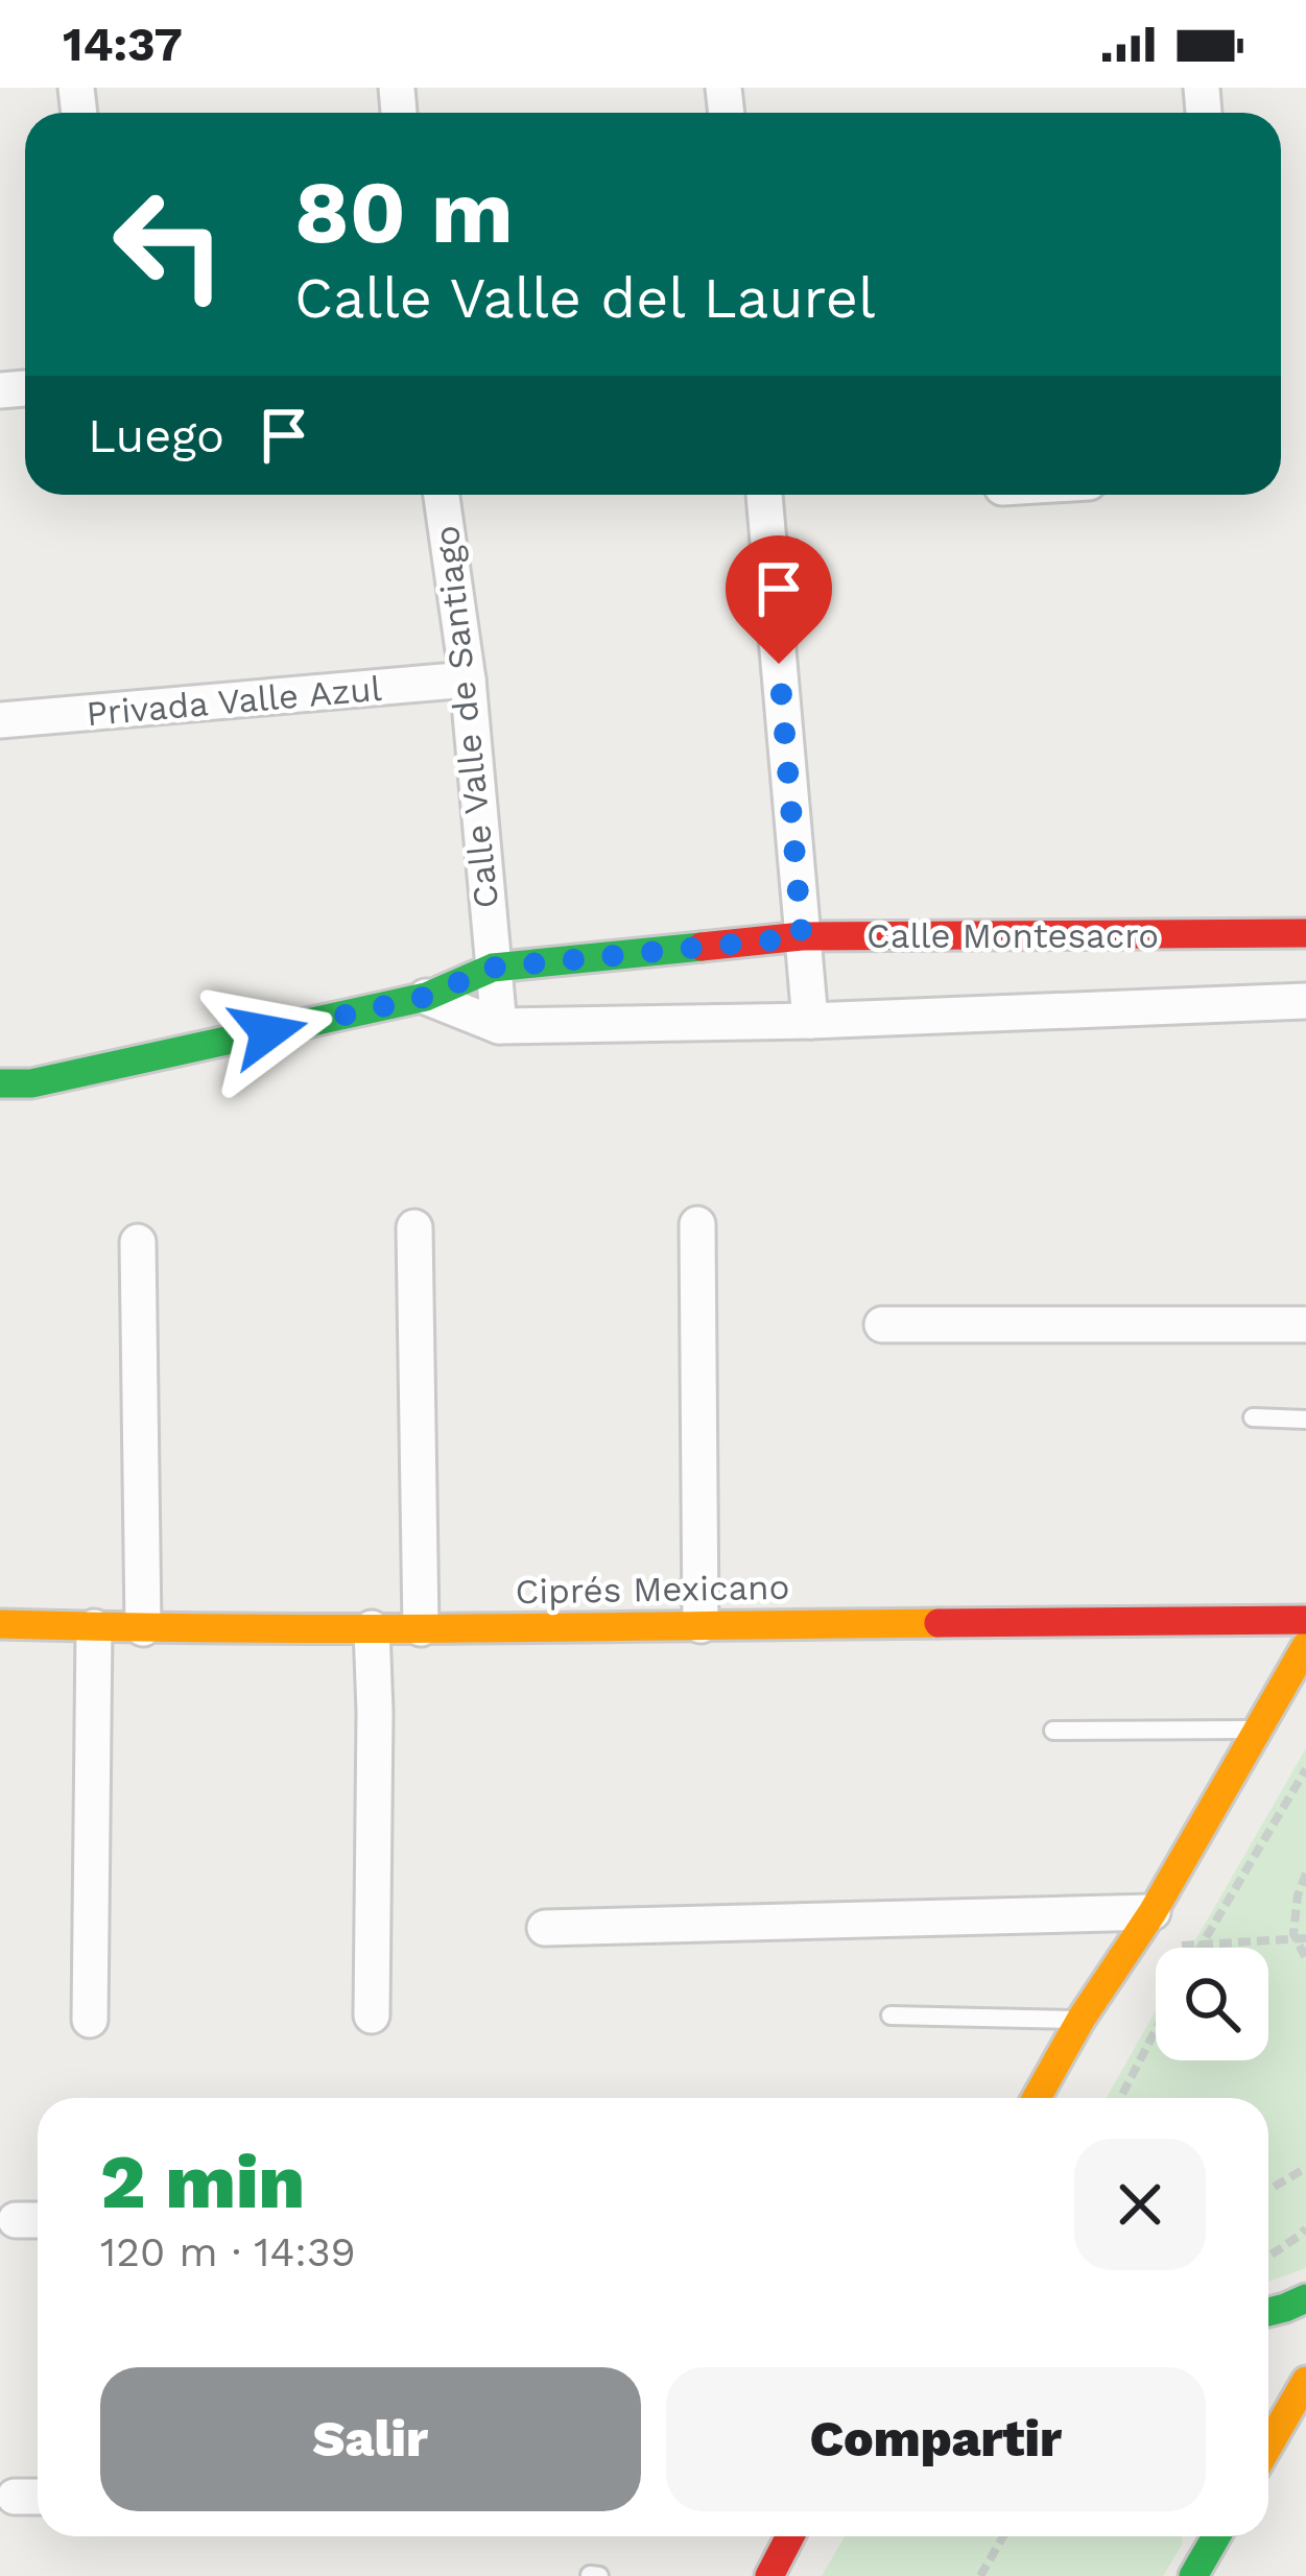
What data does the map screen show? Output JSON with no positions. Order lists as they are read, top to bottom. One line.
{"streets":{"street":["Privada Valle Azul","Calle Valle de Santiago","Calle Montesacro","Ciprés Mexicano"]},"crossings":[["Privada Valle Azul","Calle Valle de Santiago"],["Calle Valle de Santiago","Calle Montesacro"]],"page":{"status":"14:37","turn":["80 m","Calle Valle del Laurel"],"then":"Luego","heading":["2 min","120 m · 14:39"],"buttons":["Salir","Compartir"]}}
